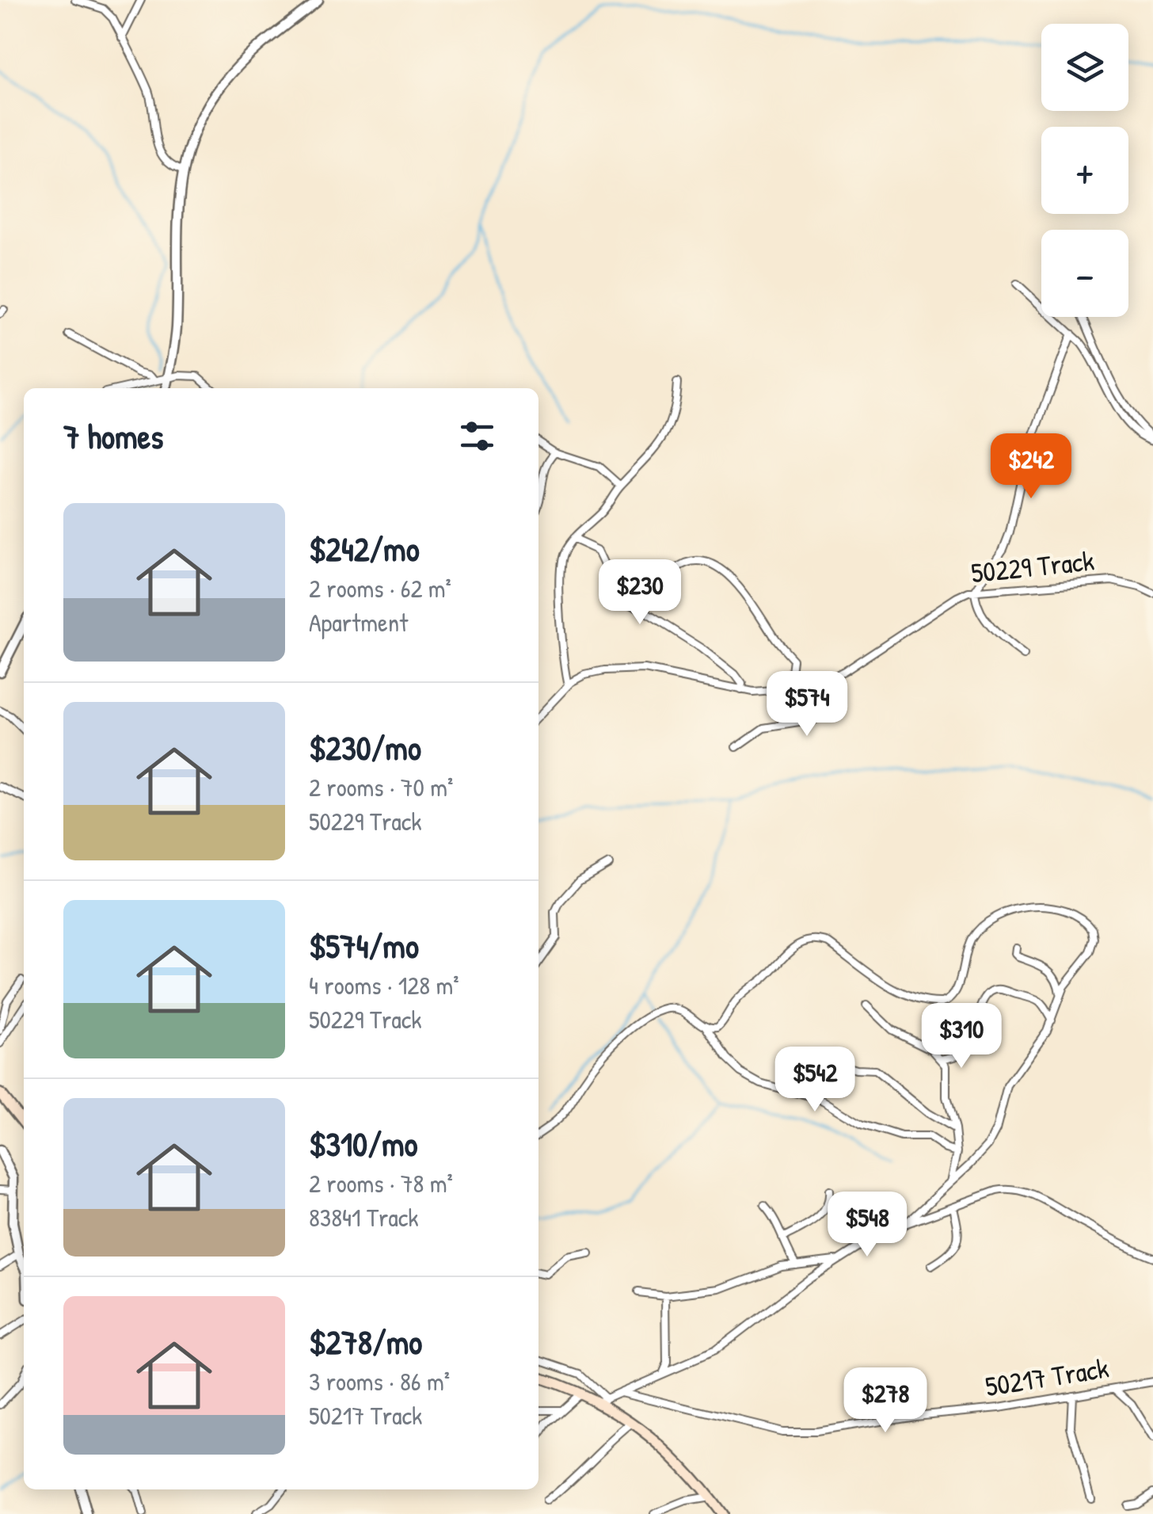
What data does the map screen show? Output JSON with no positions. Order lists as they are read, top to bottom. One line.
{"streets":{"street":["50229 Track","50217 Track"]},"page":{"map_buttons":["+","−"],"heading":"7 homes","price":["$242","$230","$574","$310","$542","$548","$278"],"list":[{"name":"$242/mo","note":"2 rooms · 62 m² · Apartment"},{"name":"$230/mo","note":"2 rooms · 70 m² · 50229 Track"},{"name":"$574/mo","note":"4 rooms · 128 m² · 50229 Track"},{"name":"$310/mo","note":"2 rooms · 78 m² · 83841 Track"},{"name":"$278/mo","note":"3 rooms · 86 m² · 50217 Track"}]}}
